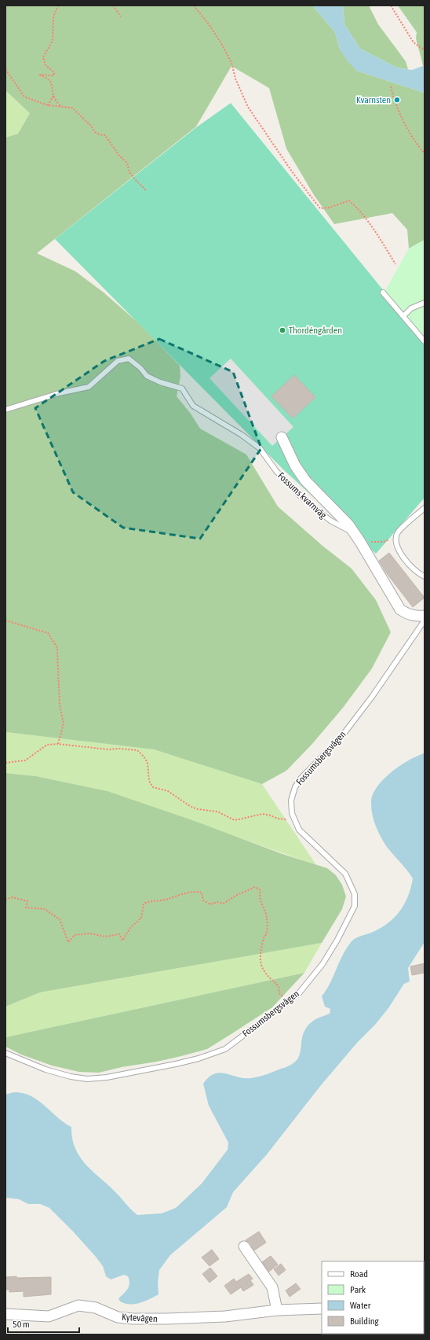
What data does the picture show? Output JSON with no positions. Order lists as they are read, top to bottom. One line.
{"streets":{"street":["Fossums kvarnväg","Kytevägen"],"lane":["Fossumsbergsvägen"]},"places":["Kvarnsten","Thordéngården"],"legend":["Road","Park","Water","Building"],"scale_bar":"50 m"}
